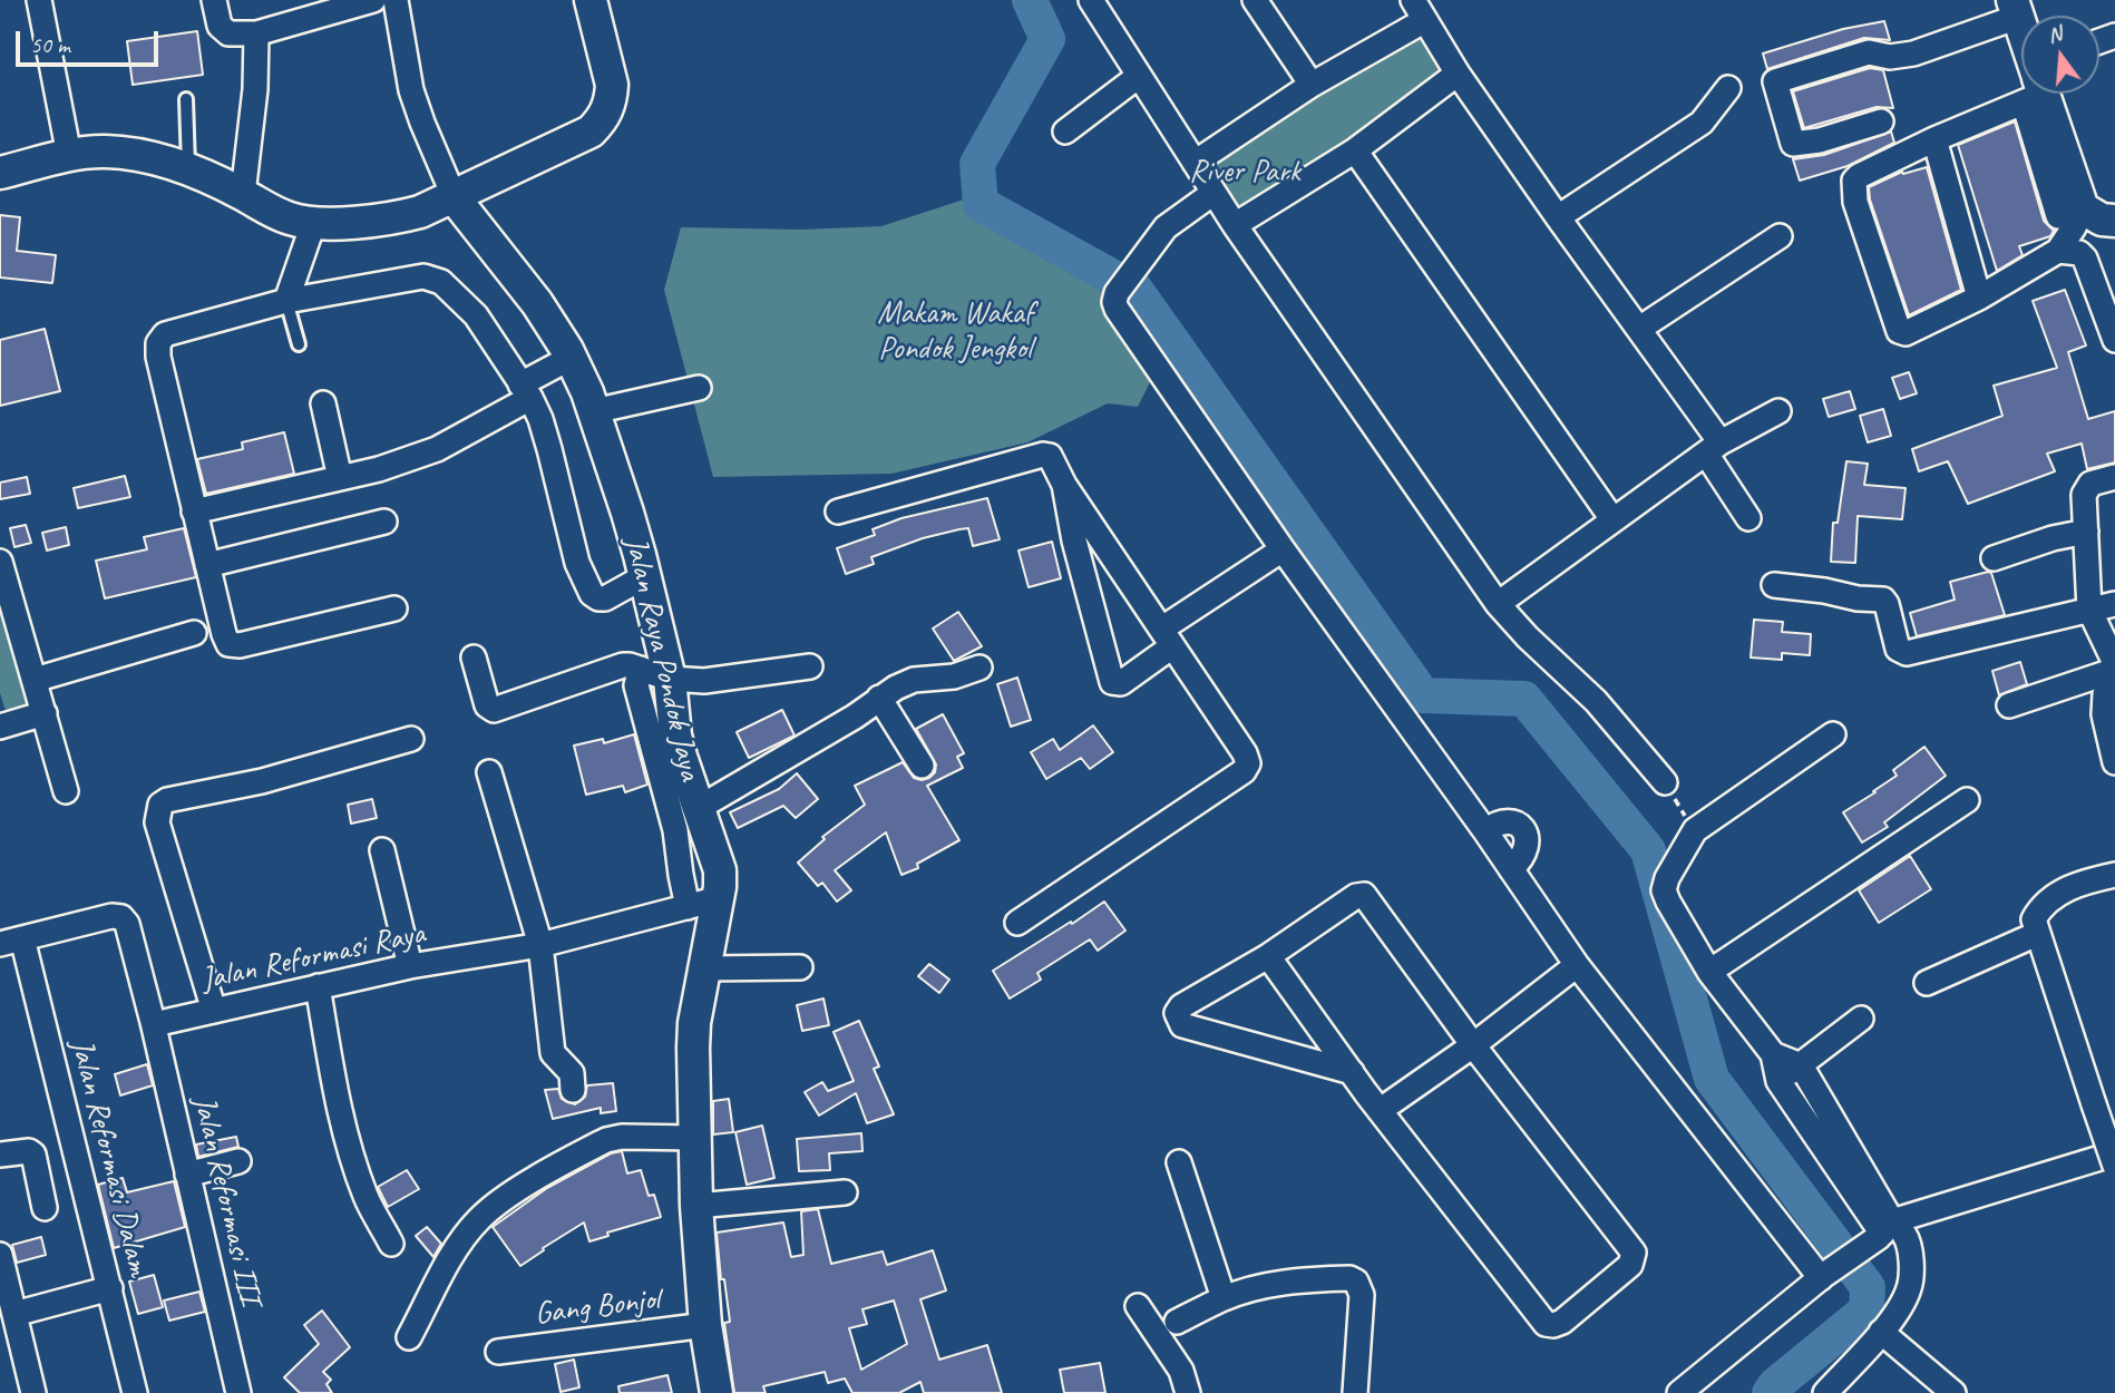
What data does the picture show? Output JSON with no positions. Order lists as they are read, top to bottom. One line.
{"streets":{"main road":["Jalan Raya Pondok Jaya"],"street":["Jalan Reformasi Raya","Jalan Reformasi Dalam","Jalan Reformasi III","Gang Bonjol"]},"crossings":[["Jalan Raya Pondok Jaya","Jalan Reformasi Raya"],["Jalan Raya Pondok Jaya","Gang Bonjol"],["Jalan Reformasi Raya","Jalan Reformasi III"]],"parks":["River Park","Makam Wakaf Pondok Jengkol"],"scale_bar":"50 m","north":"top"}
